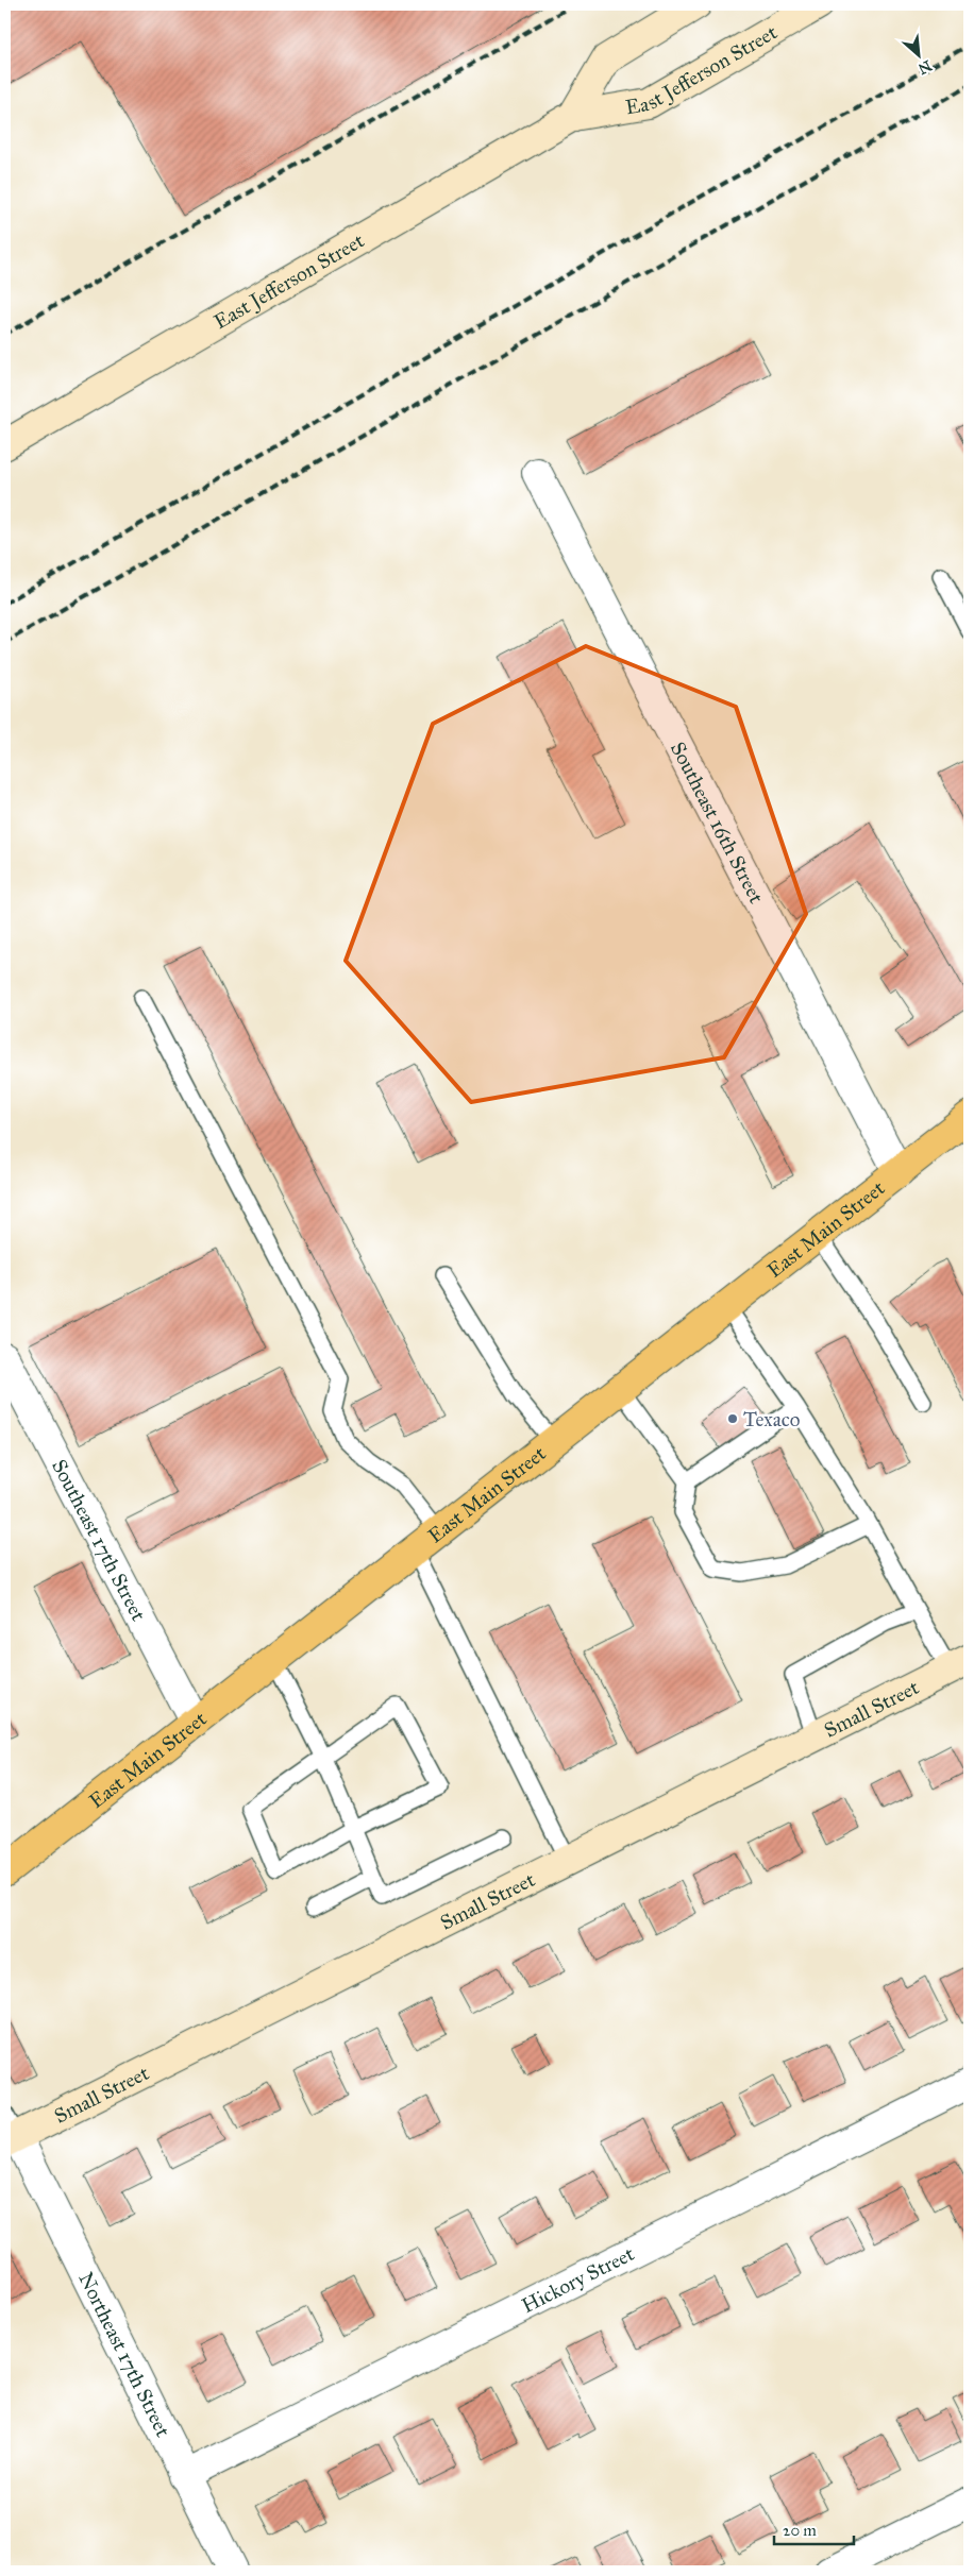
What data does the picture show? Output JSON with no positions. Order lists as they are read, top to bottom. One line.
{"streets":{"main road":["East Jefferson Street","East Main Street","Small Street"],"street":["Southeast 16th Street","Southeast 17th Street","Hickory Street","Northeast 17th Street"]},"crossings":[["Southeast 16th Street","East Main Street"],["East Main Street","Southeast 17th Street"],["Small Street","Northeast 17th Street"],["Hickory Street","Northeast 17th Street"]],"places":["Texaco"],"scale_bar":"20 m","north":"bottom right"}
